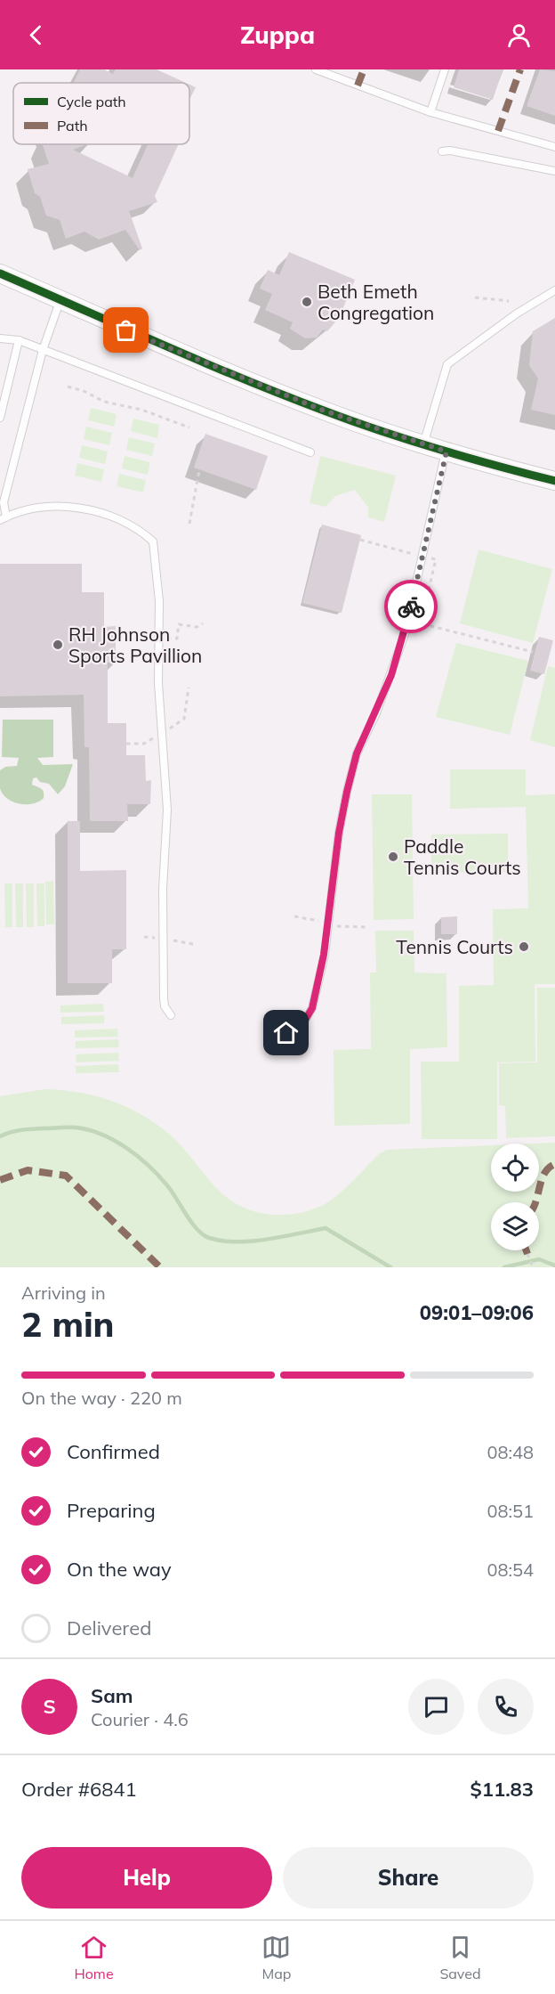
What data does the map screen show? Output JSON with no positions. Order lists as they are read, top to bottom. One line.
{"places":["Beth Emeth Congregation","RH Johnson Sports Pavillion","Paddle Tennis Courts","Tennis Courts"],"legend":["Cycle path","Path"],"page":{"header":"Zuppa","heading":["2 min","Arriving in","09:01–09:06"],"panel":["Sam","Courier · 4.6","Order #6841","$11.83"],"bar":"On the way · 220 m","list":[["Confirmed","08:48"],["Preparing","08:51"],["On the way","08:54"],"Delivered"],"round":"S","buttons":["Help","Share"],"tabs":["Home","Map","Saved"]}}
